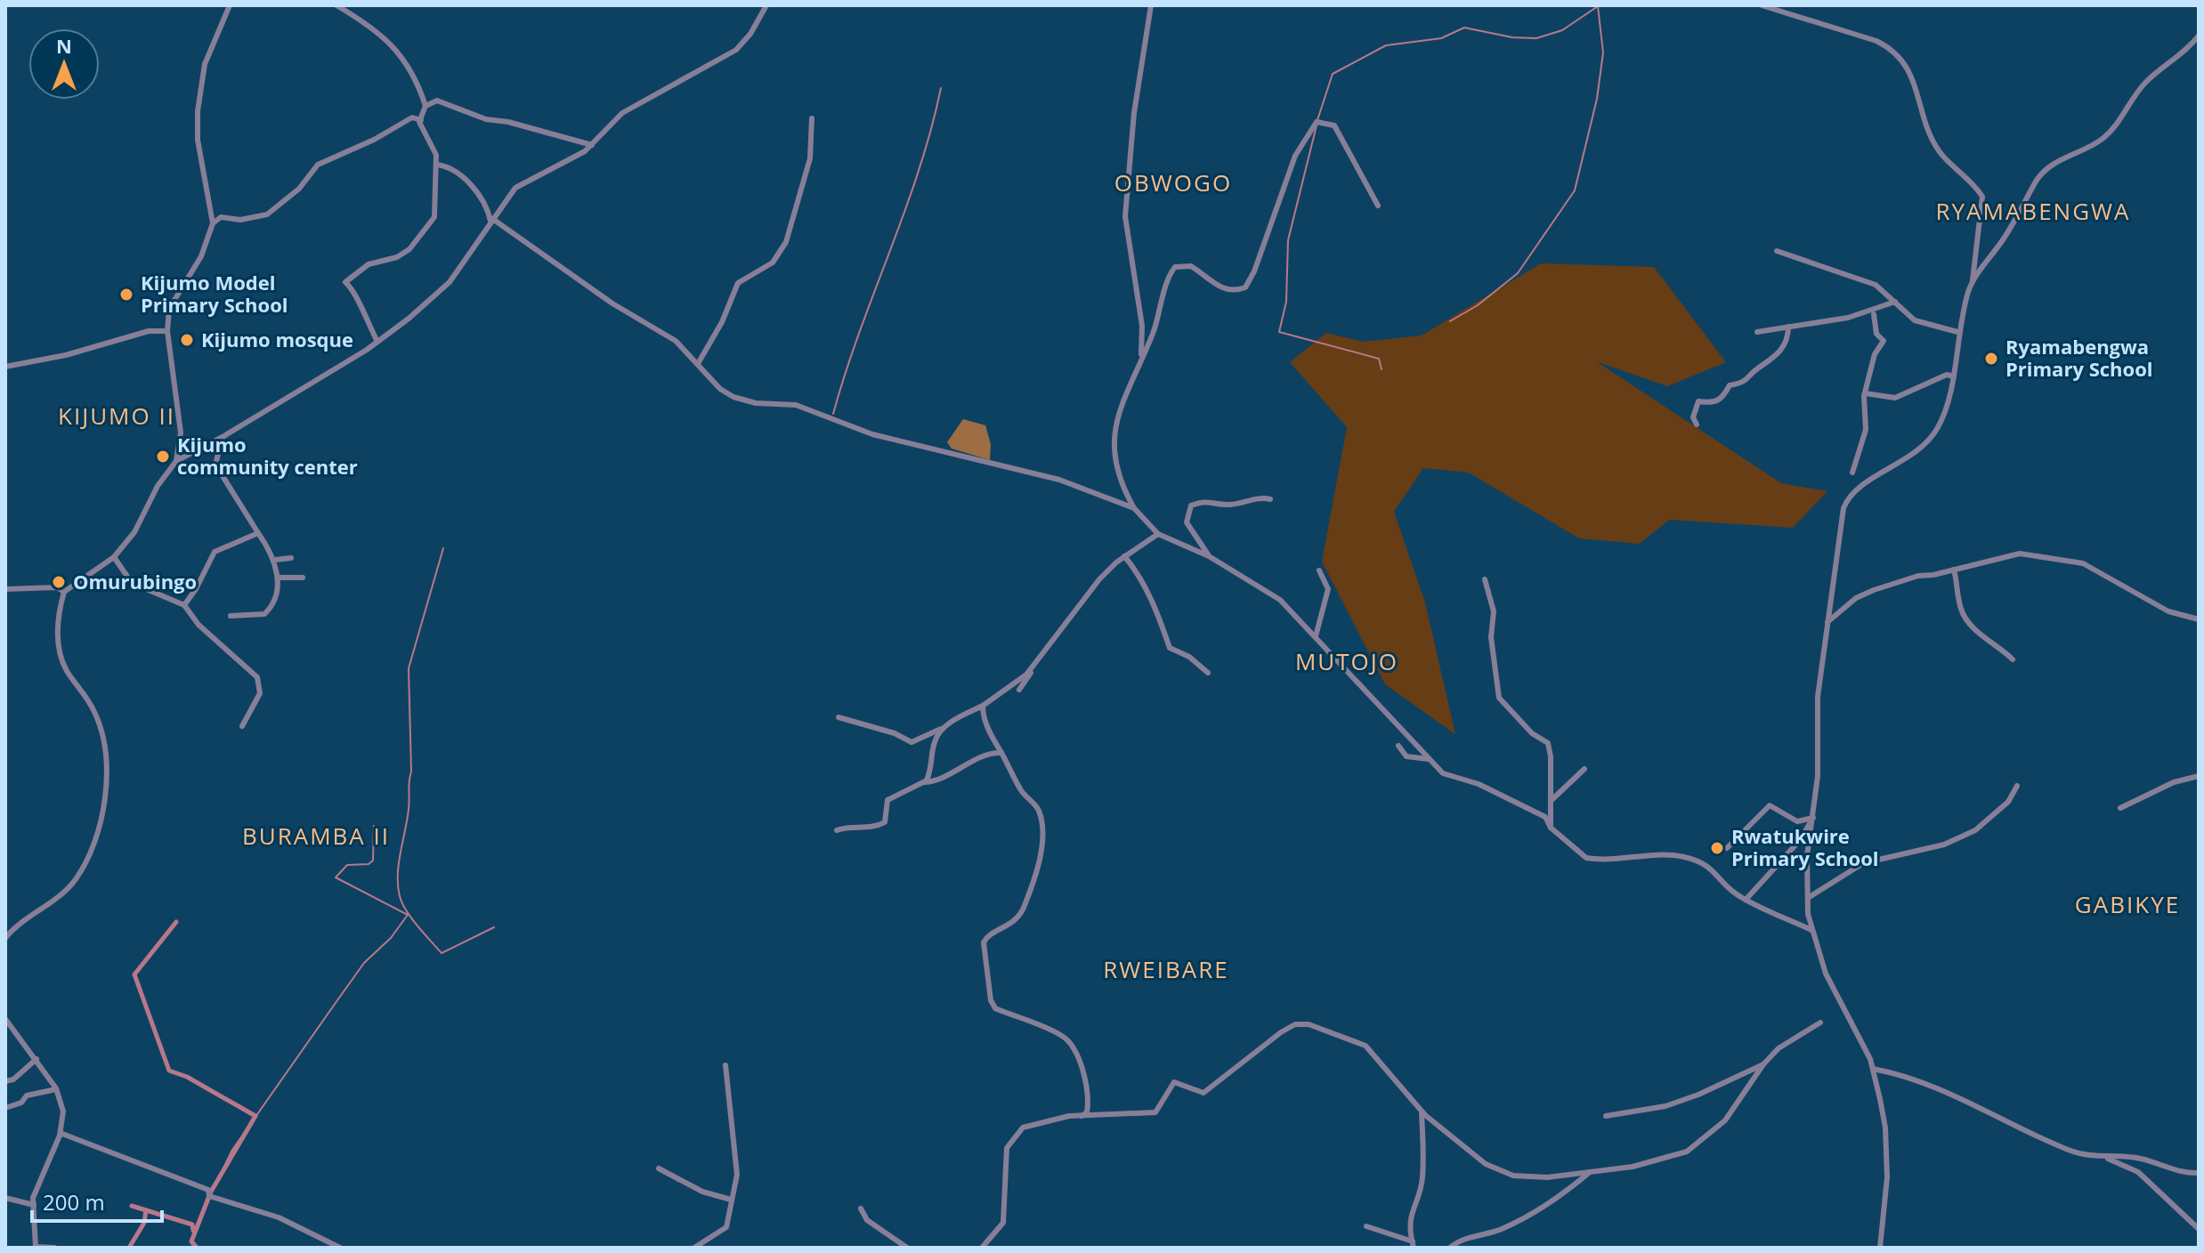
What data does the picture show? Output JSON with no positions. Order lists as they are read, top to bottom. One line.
{"districts":["OBWOGO","RYAMABENGWA","KIJUMO II","MUTOJO","BURAMBA II","GABIKYE","RWEIBARE"],"places":["Kijumo Model Primary School","Kijumo mosque","Ryamabengwa Primary School","Kijumo community center","Omurubingo","Rwatukwire Primary School"],"scale_bar":"200 m","north":"top"}
